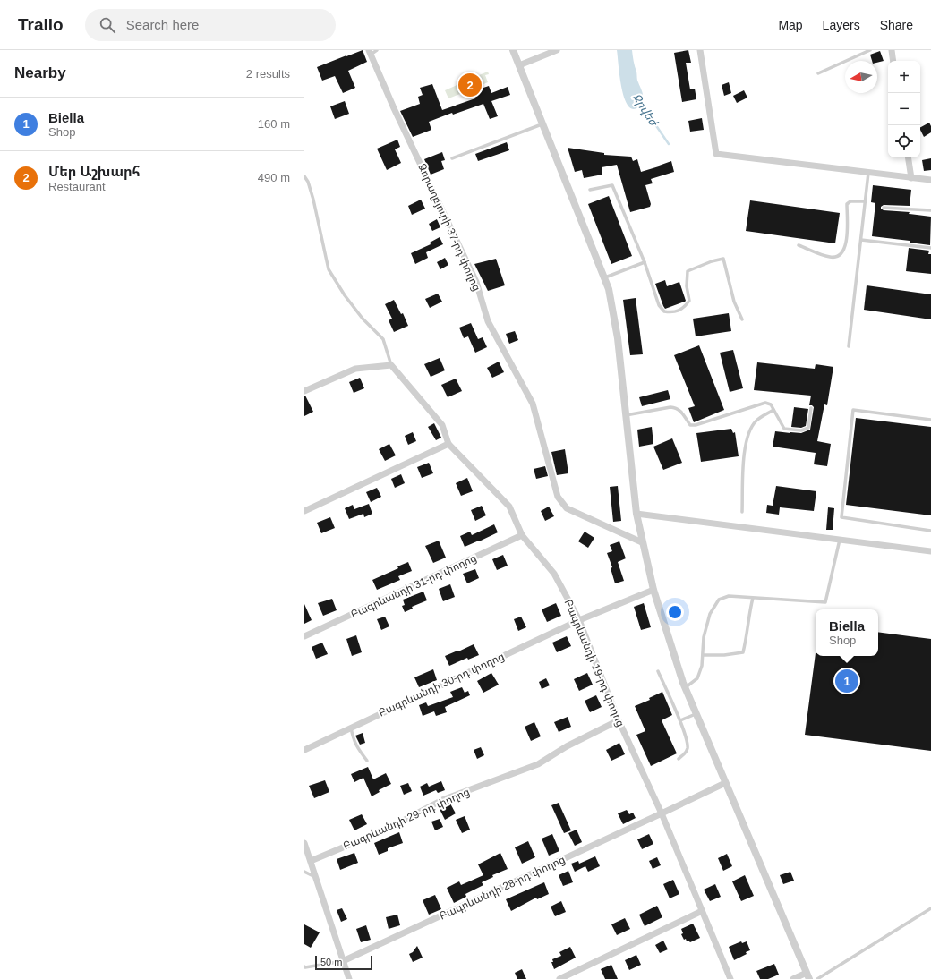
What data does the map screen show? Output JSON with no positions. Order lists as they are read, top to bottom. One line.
{"streets":{"street":["Ձորաղբյուրի 37-րդ փողոց","Բագրևանդի 31-րդ փողոց","Բագրևանդի 19-րդ փողոց","Բագրևանդի 30-րդ փողոց","Բագրևանդի 29-րդ փողոց","Բագրևանդի 28-րդ փողոց"]},"crossings":[["Բագրևանդի 31-րդ փողոց","Բագրևանդի 19-րդ փողոց"],["Բագրևանդի 19-րդ փողոց","Բագրևանդի 30-րդ փողոց"],["Բագրևանդի 19-րդ փողոց","Բագրևանդի 29-րդ փողոց"],["Բագրևանդի 19-րդ փողոց","Բագրևանդի 28-րդ փողոց"]],"water":["Ջրվեժ"],"scale_bar":"50 m","north":"left","page":{"header":"Trailo","search":"Search here","nav":["Map","Layers","Share"],"heading":["Nearby","2 results"],"map_buttons":["+","−"],"pins":["2","1"],"list":[{"mark":"1","name":"Biella","note":"Shop","value":"160 m"},{"mark":"2","name":"Մեր Աշխարհ","note":"Restaurant","value":"490 m"}],"popup":["Biella","Shop"],"scale":"50 m"}}
